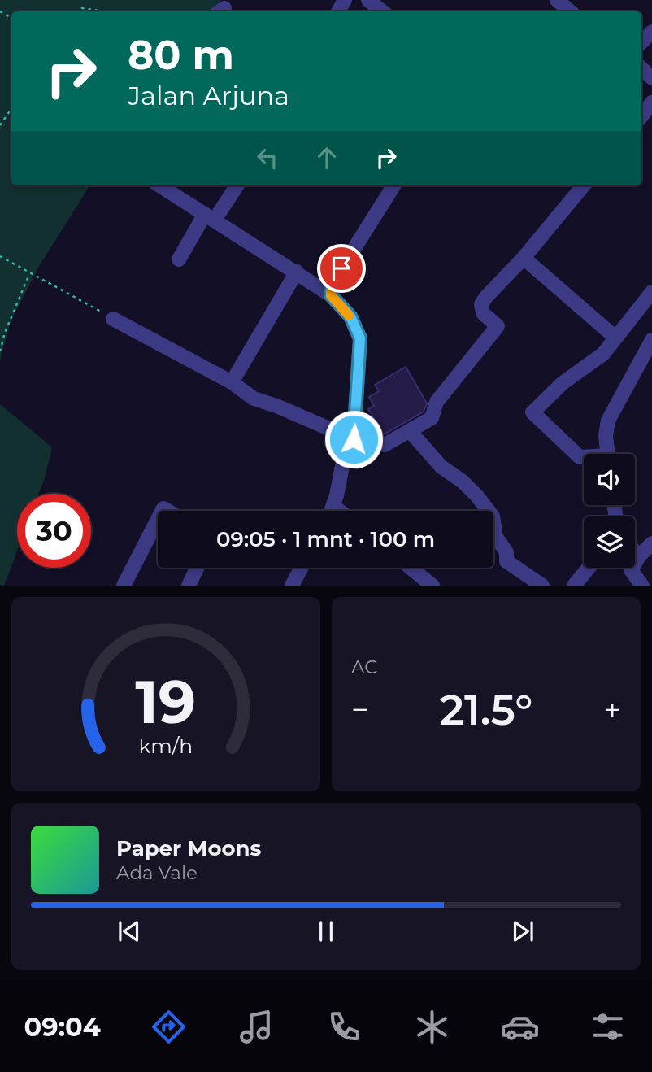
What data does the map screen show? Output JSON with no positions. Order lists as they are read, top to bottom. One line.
{"page":{"turn":["80 m","Jalan Arjuna"],"limit":"30","trip":"09:05 · 1 mnt · 100 m","tile":"AC","heat":["−","21.5°","+"],"song":["Paper Moons","Ada Vale"],"tabs":"09:04","gauge":["19","km/h"]}}
